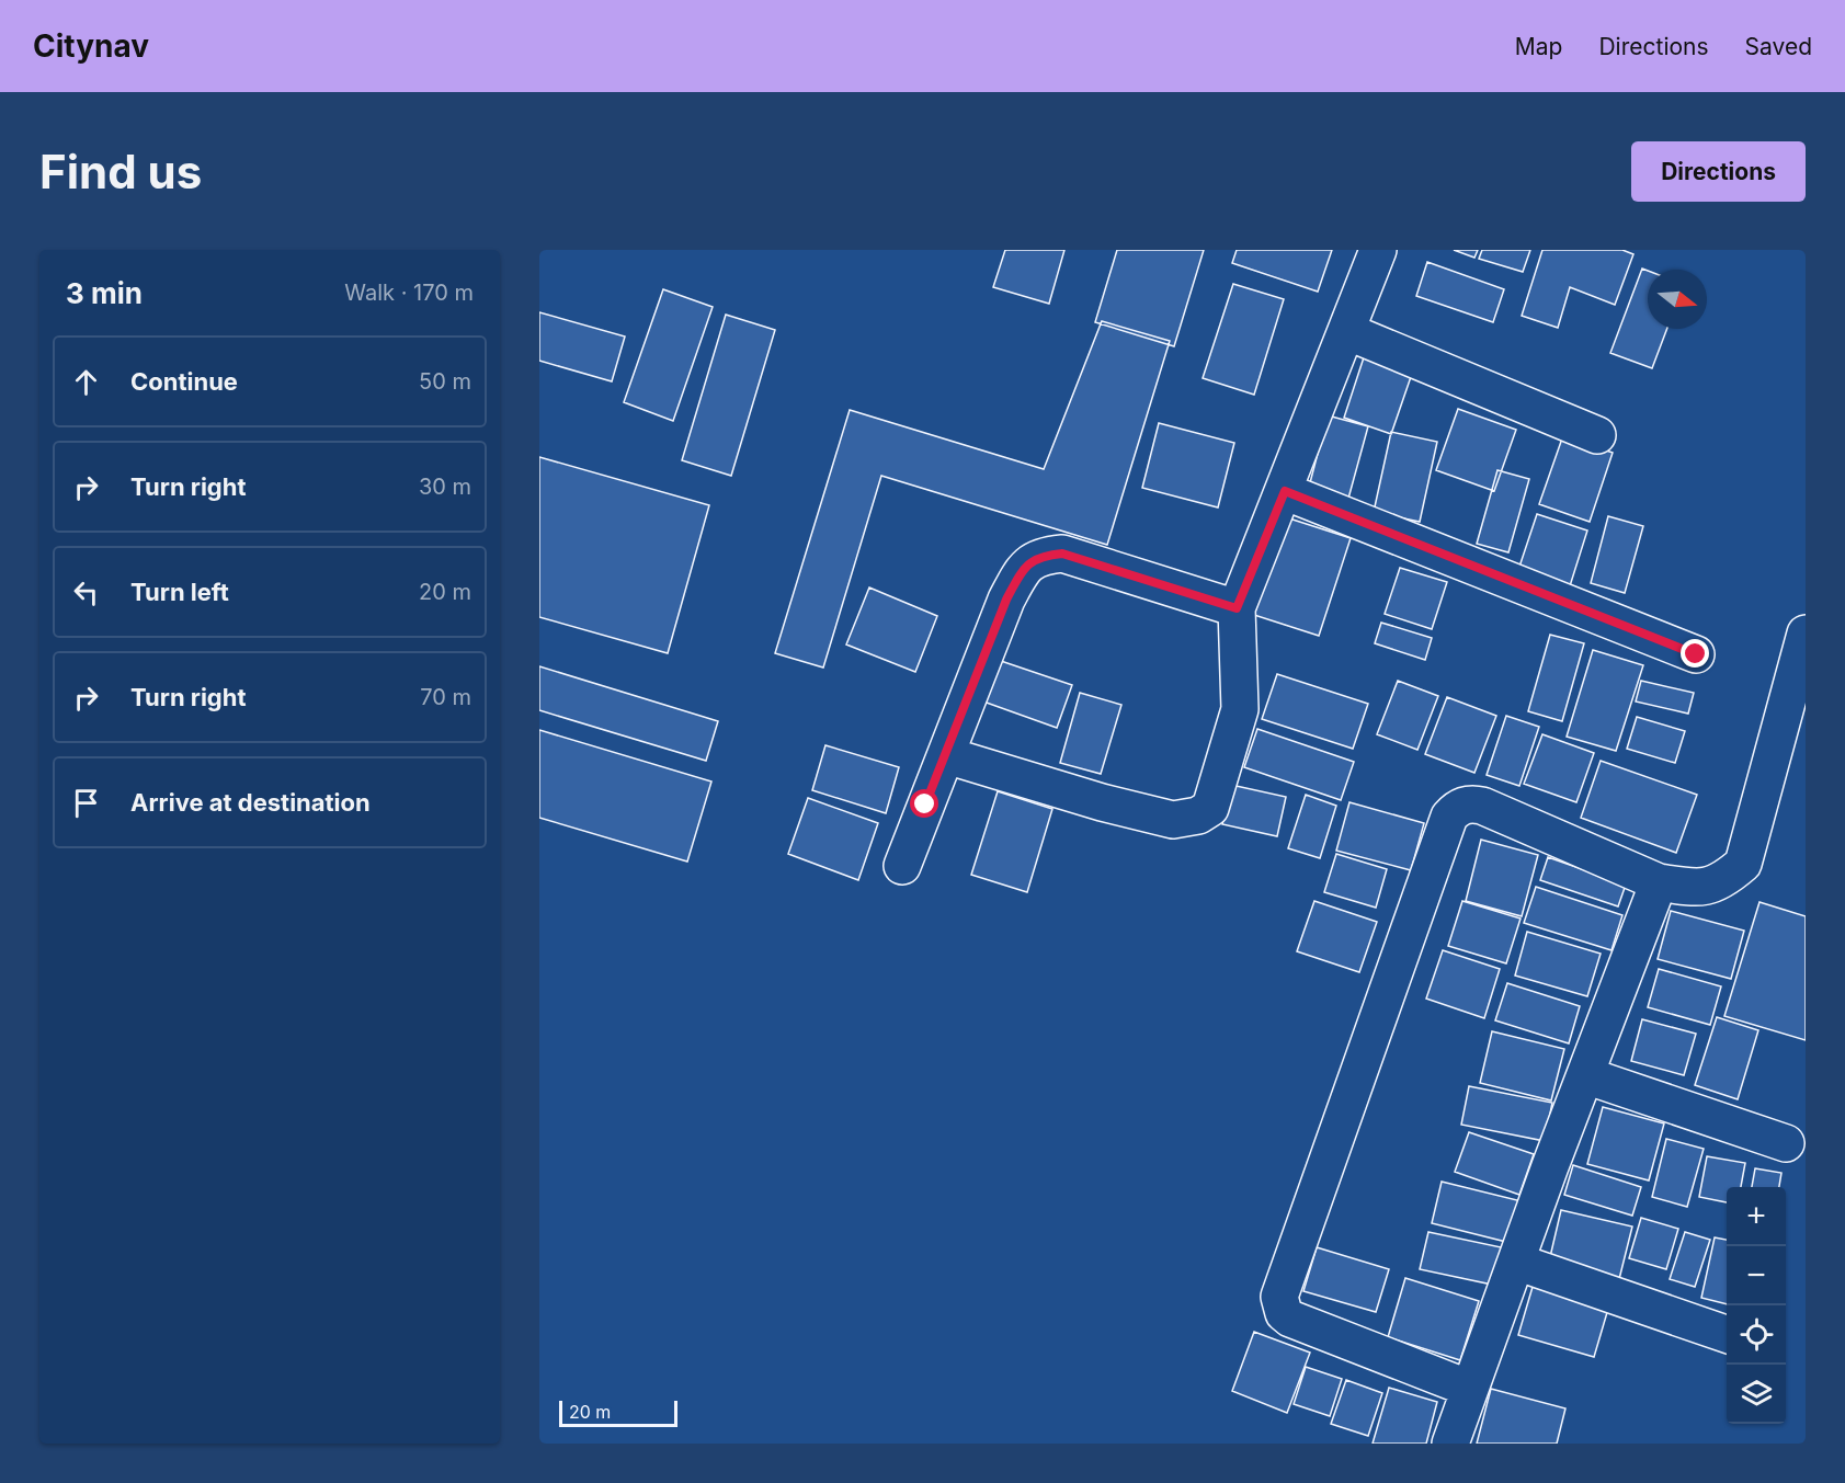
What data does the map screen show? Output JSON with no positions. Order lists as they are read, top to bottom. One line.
{"scale_bar":"20 m","north":"right","page":{"header":"Citynav","nav":["Map","Directions","Saved"],"buttons":"Directions","title":"Find us","heading":["3 min","Walk · 170 m"],"list":[["Continue","50 m"],["Turn right","30 m"],["Turn left","20 m"],["Turn right","70 m"],"Arrive at destination"],"map_buttons":["+","−"],"scale":"20 m"}}
